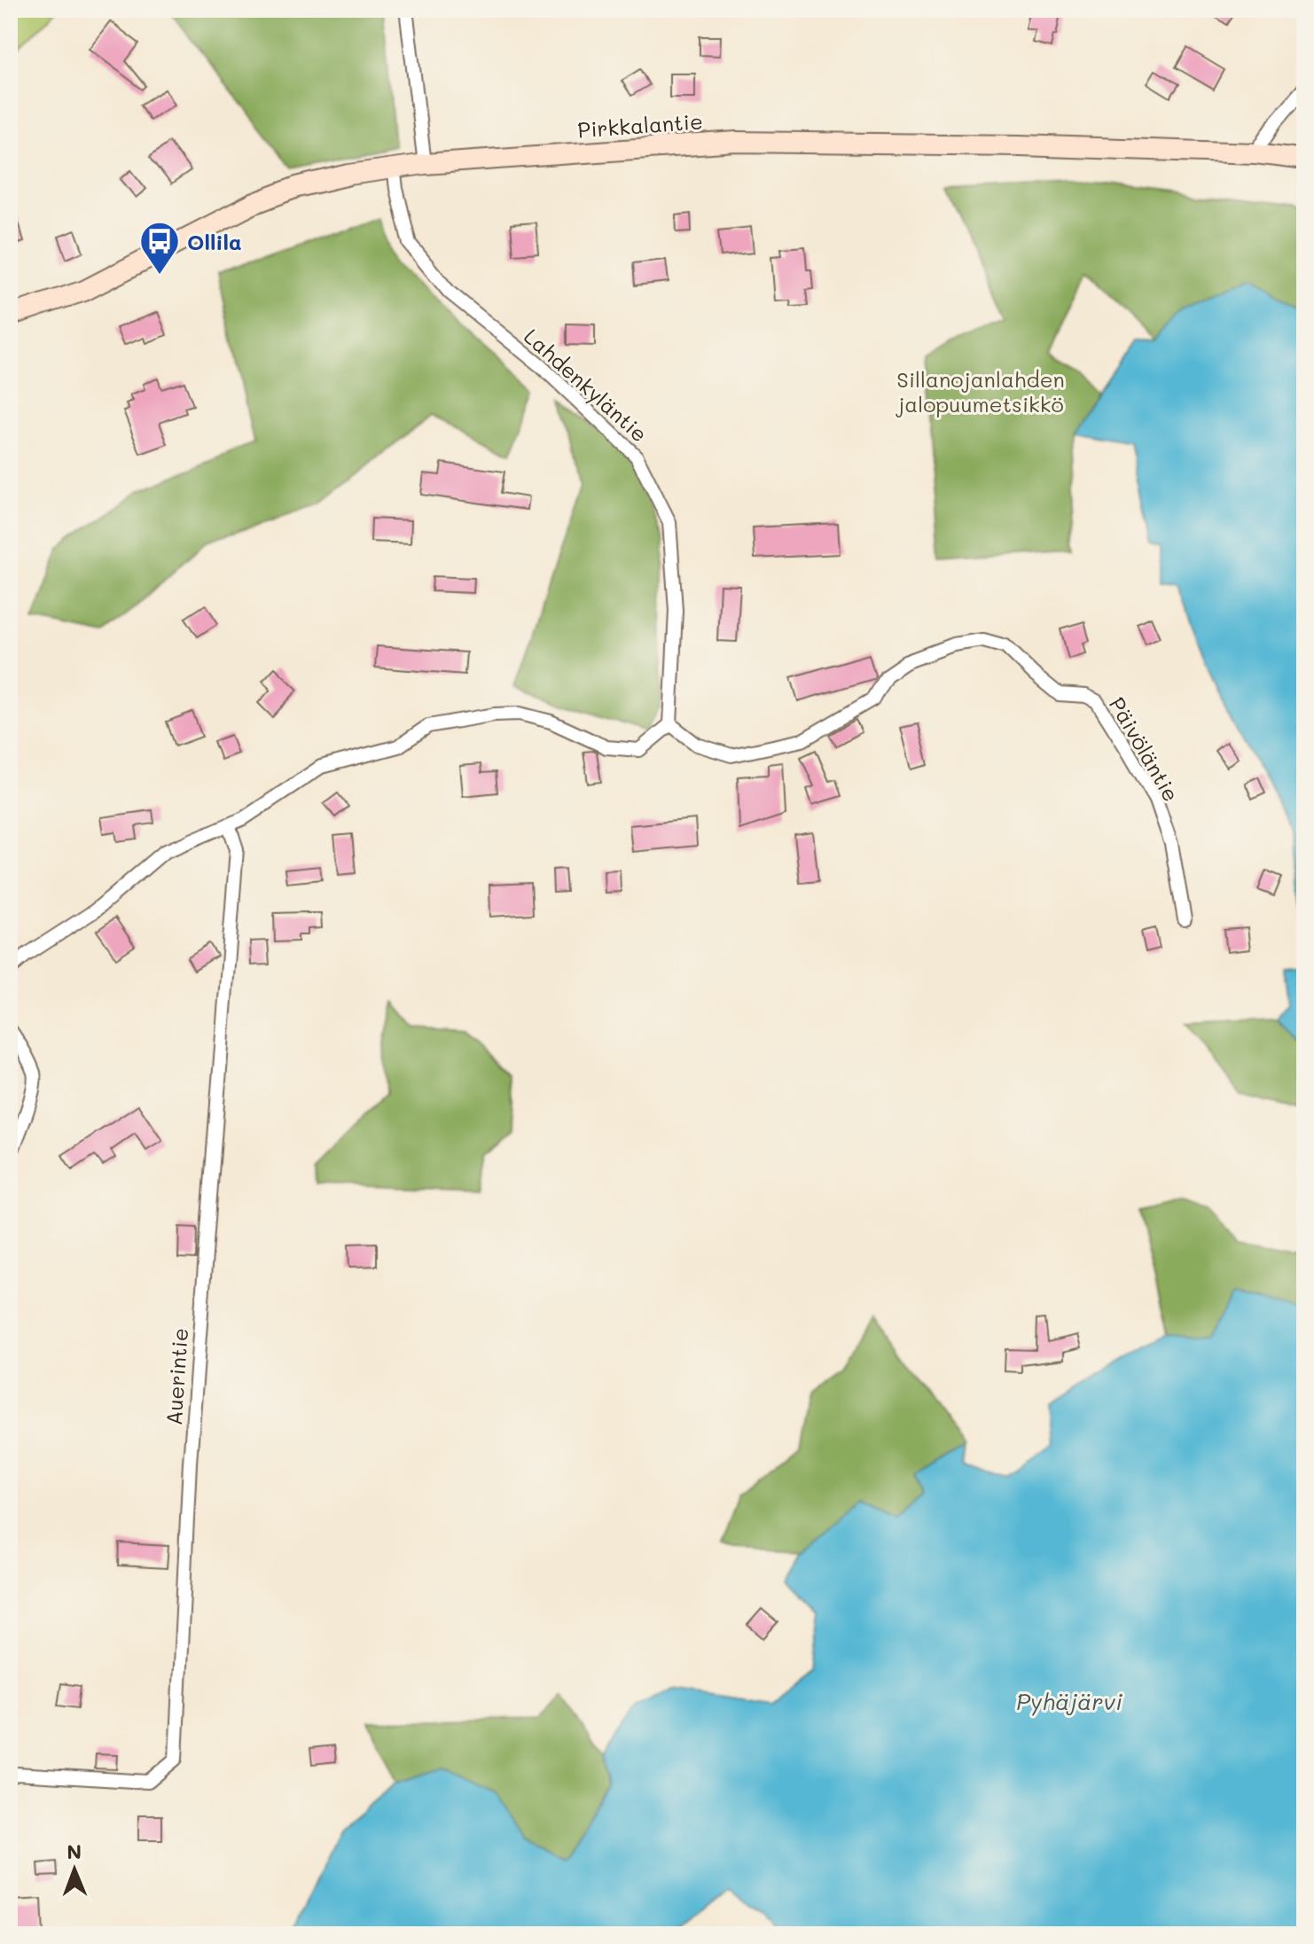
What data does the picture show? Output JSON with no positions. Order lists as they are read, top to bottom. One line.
{"streets":{"street":["Pirkkalantie","Lahdenkyläntie","Päivöläntie","Auerintie"]},"crossings":[["Pirkkalantie","Lahdenkyläntie"],["Lahdenkyläntie","Päivöläntie"]],"water":["Pyhäjärvi"],"parks":["Sillanojanlahden jalopuumetsikkö"],"places":{"bus stop":["Ollila"]},"north":"top"}
